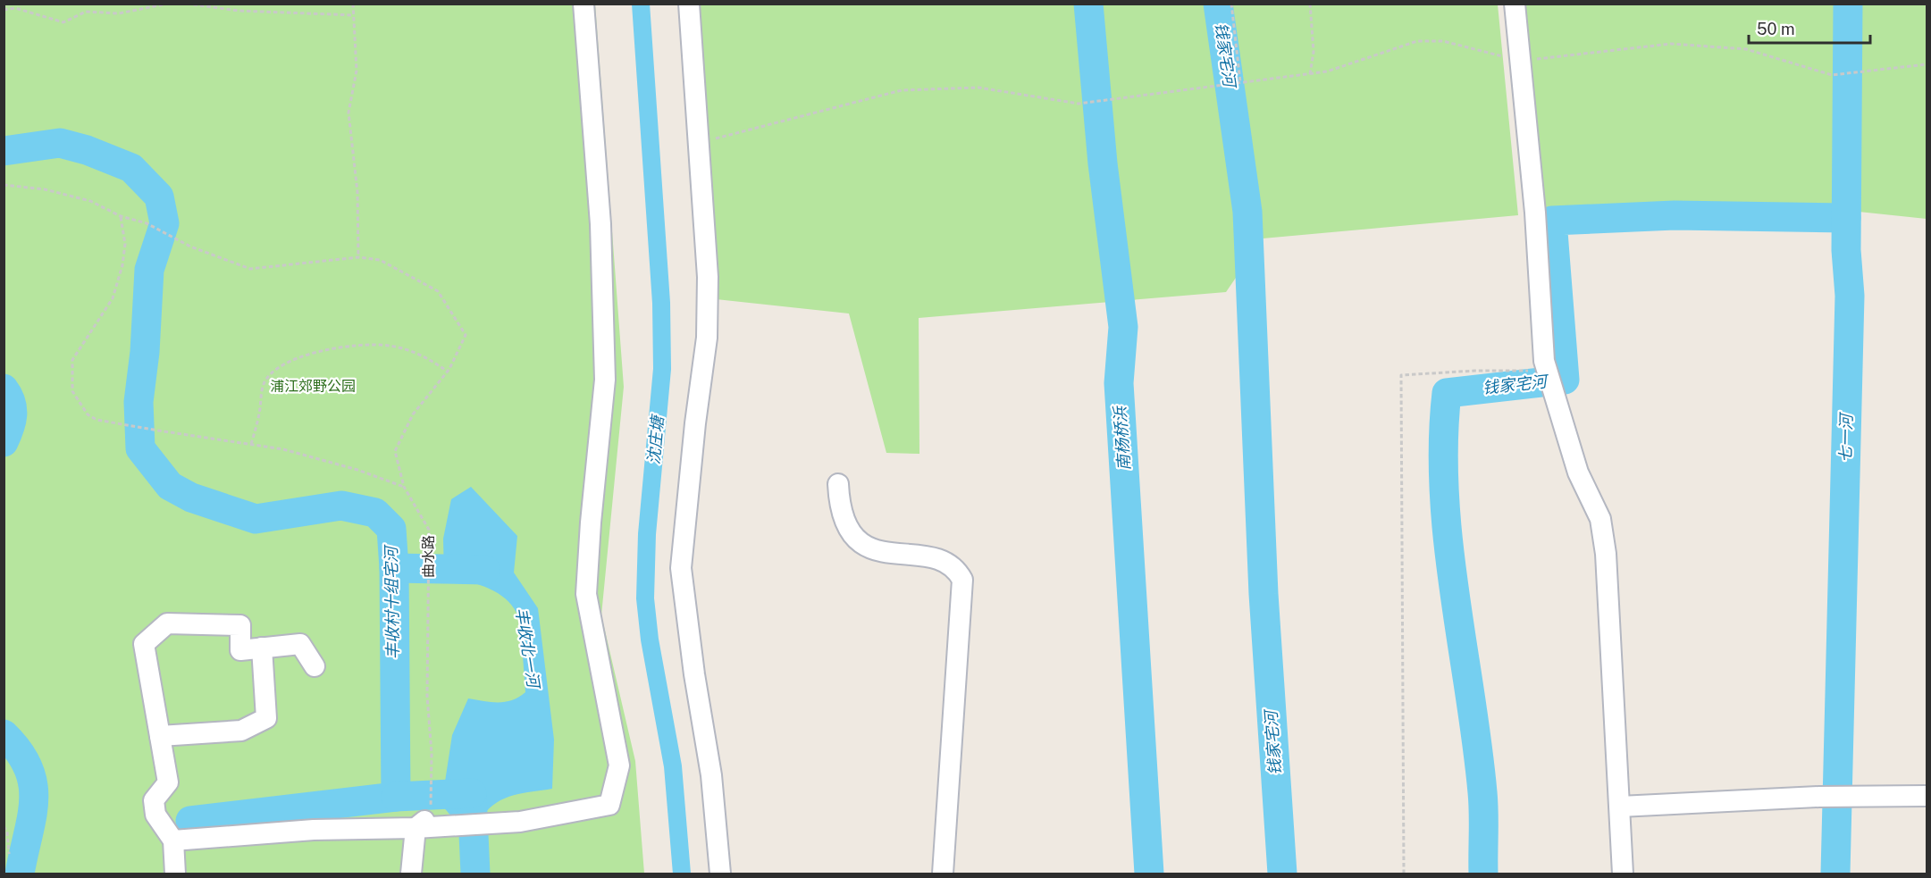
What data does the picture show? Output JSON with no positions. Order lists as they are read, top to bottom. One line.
{"streets":{"path":["曲水路"]},"water":["钱家宅河","南杨桥浜","七一河","沈庄塘","丰收村十组宅河","丰收北一河"],"parks":["浦江郊野公园"],"scale_bar":"50 m"}
